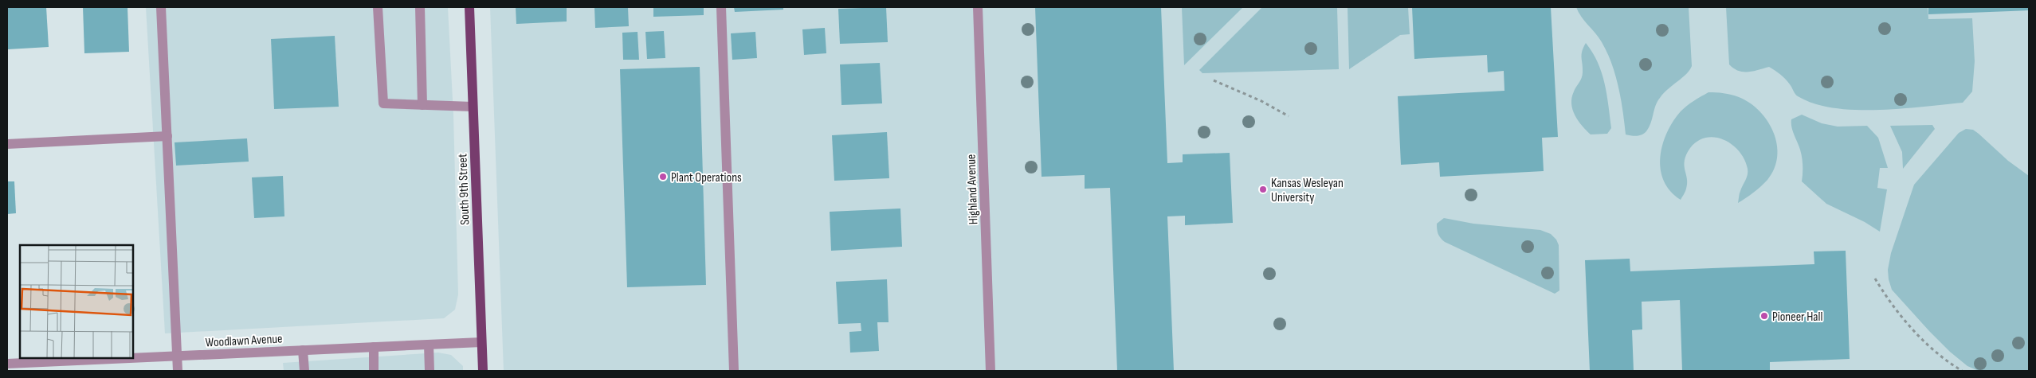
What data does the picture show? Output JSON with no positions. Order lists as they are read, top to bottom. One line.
{"streets":{"main road":["South 9th Street"],"street":["Highland Avenue","Woodlawn Avenue"]},"crossings":[["South 9th Street","Woodlawn Avenue"]],"places":["Plant Operations","Kansas Wesleyan University","Pioneer Hall"]}
